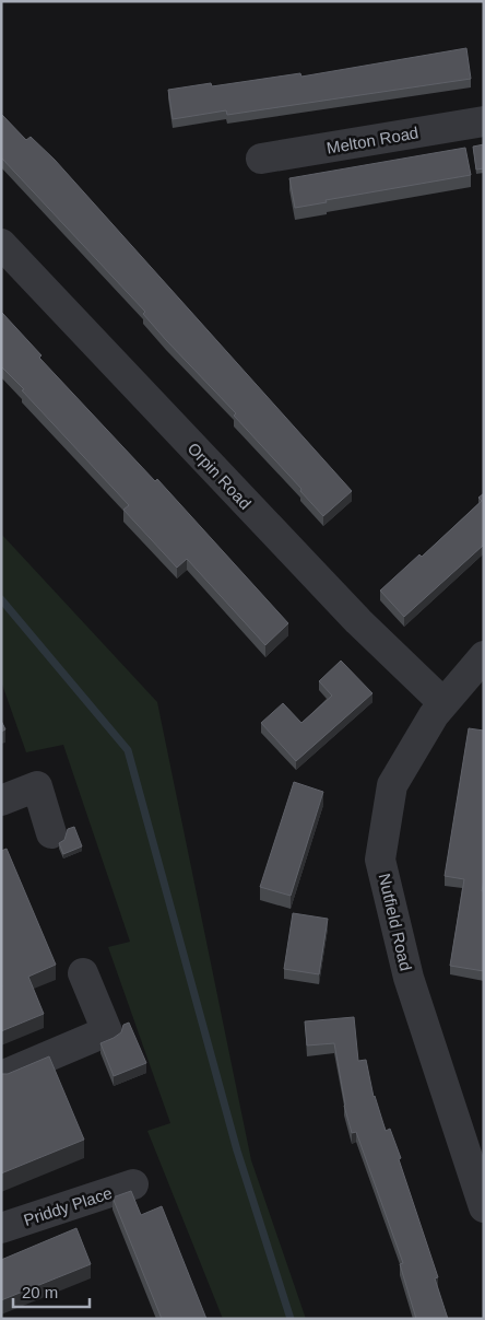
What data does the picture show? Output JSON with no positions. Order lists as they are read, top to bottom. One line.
{"streets":{"street":["Melton Road","Orpin Road","Nutfield Road","Priddy Place"]},"crossings":[["Orpin Road","Nutfield Road"]],"scale_bar":"20 m"}
